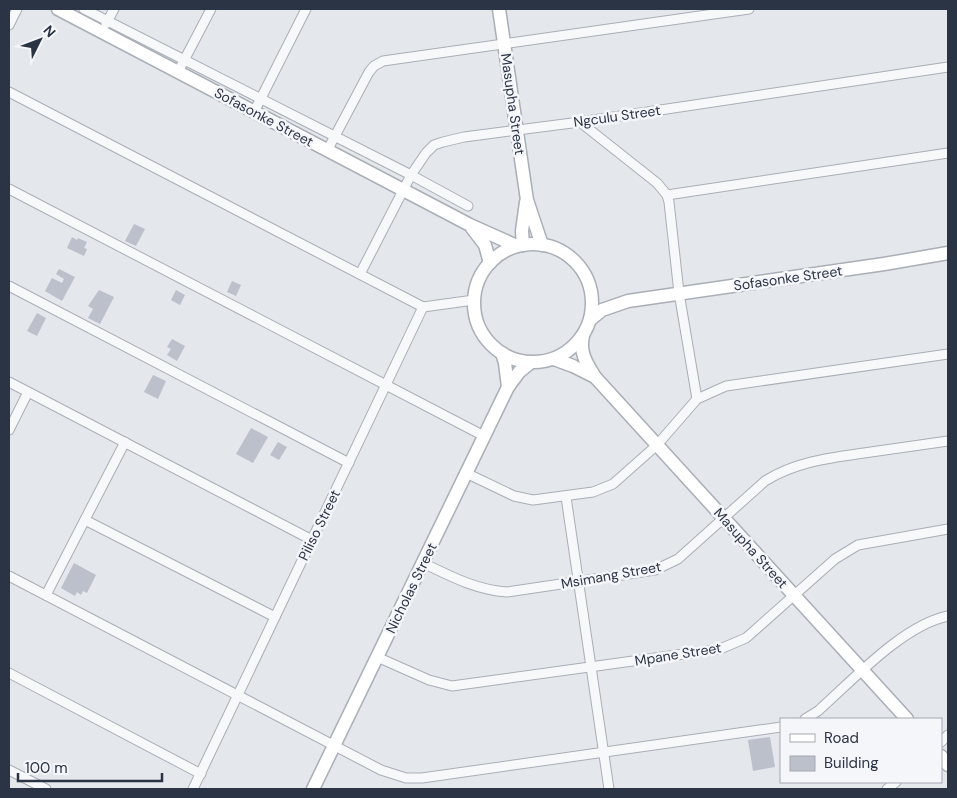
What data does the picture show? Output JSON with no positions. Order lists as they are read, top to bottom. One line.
{"streets":{"main road":["Masupha Street","Sofasonke Street","Nicholas Street"],"street":["Ngculu Street","Piliso Street","Msimang Street","Mpane Street"]},"crossings":[["Masupha Street","Ngculu Street"],["Masupha Street","Sofasonke Street"],["Masupha Street","Msimang Street"],["Masupha Street","Nicholas Street"],["Masupha Street","Mpane Street"],["Ngculu Street","Sofasonke Street"],["Sofasonke Street","Nicholas Street"],["Msimang Street","Nicholas Street"],["Nicholas Street","Mpane Street"]],"legend":["Road","Building"],"scale_bar":"100 m","north":"top right"}
